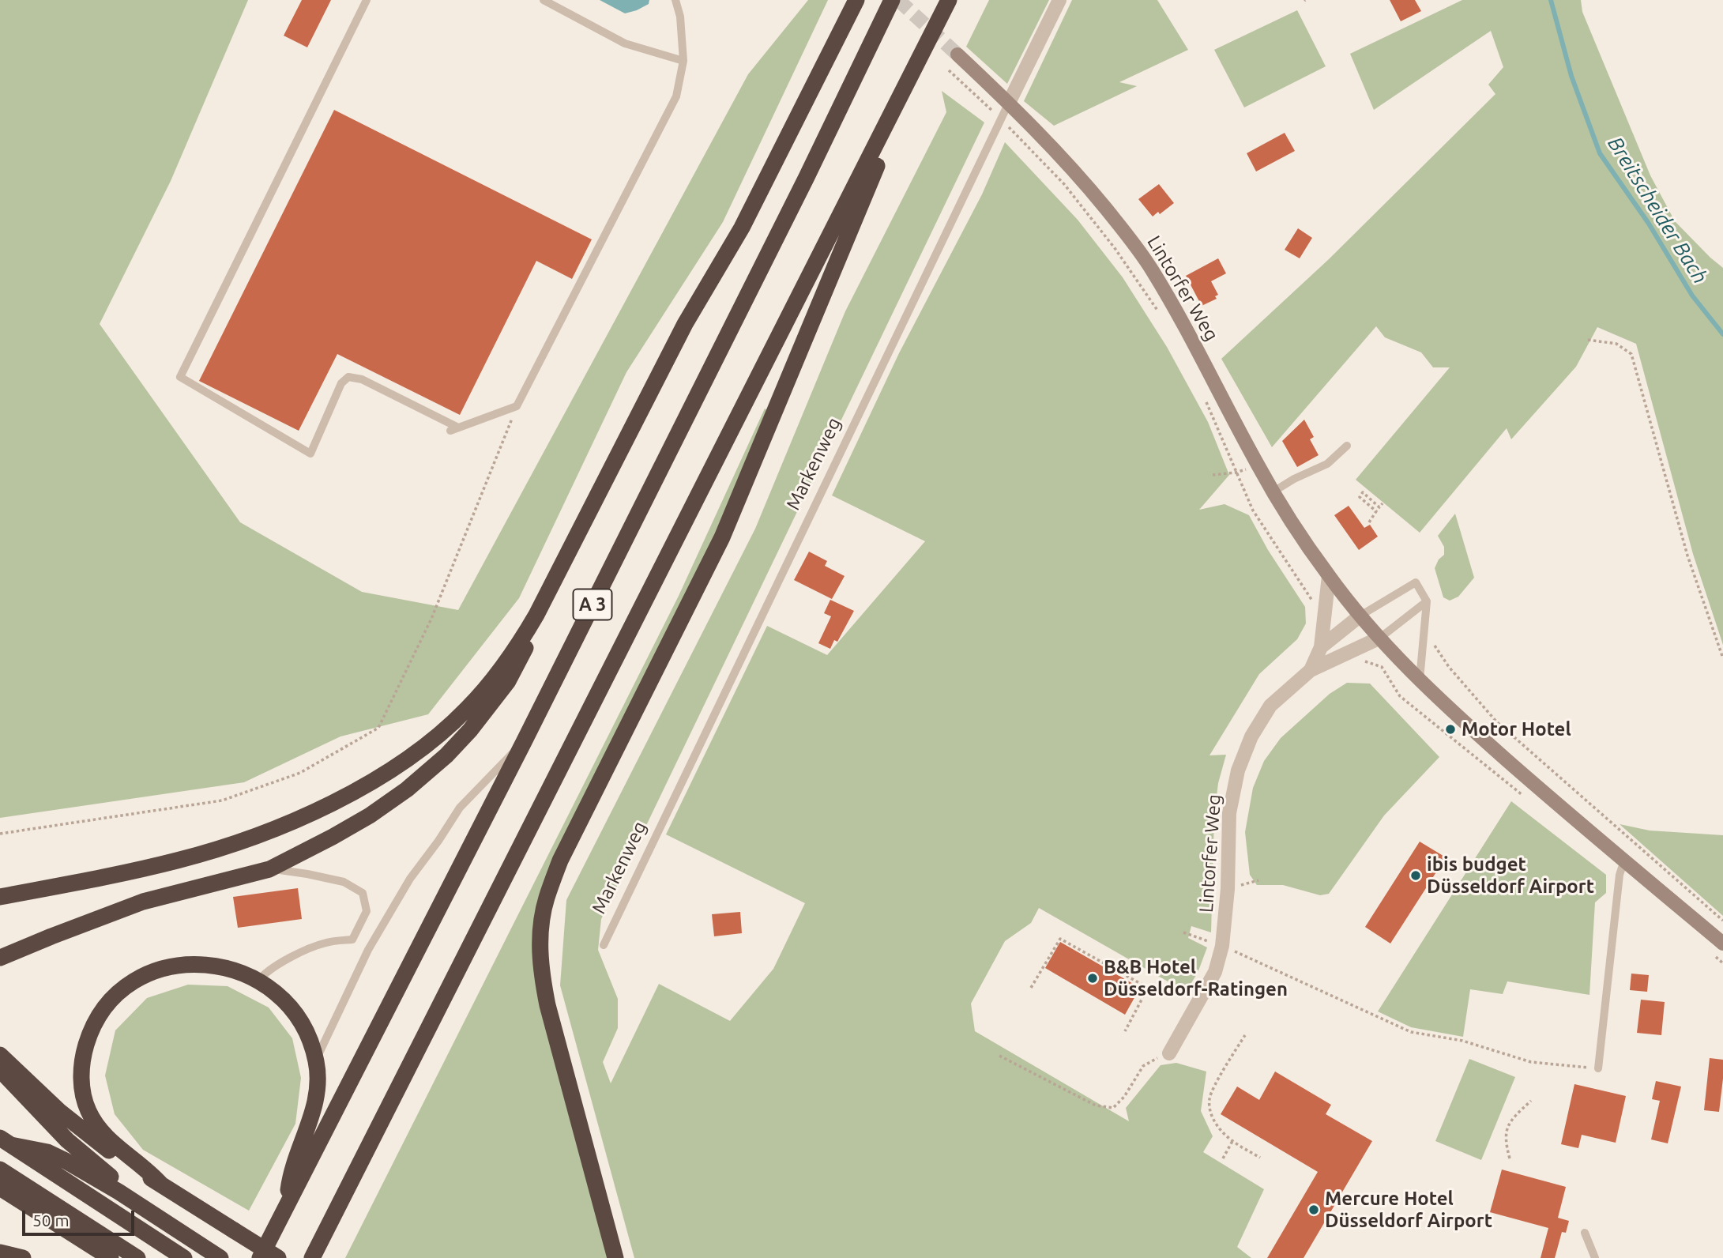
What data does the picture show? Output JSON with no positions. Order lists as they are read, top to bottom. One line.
{"streets":{"highway":["A 3"],"main road":["Lintorfer Weg"],"street":["Markenweg"]},"crossings":[["Lintorfer Weg","Markenweg"]],"water":["Breitscheider Bach"],"places":["Motor Hotel","ibis budget Düsseldorf Airport","B&B Hotel Düsseldorf-Ratingen","Mercure Hotel Düsseldorf Airport"],"scale_bar":"50 m"}
